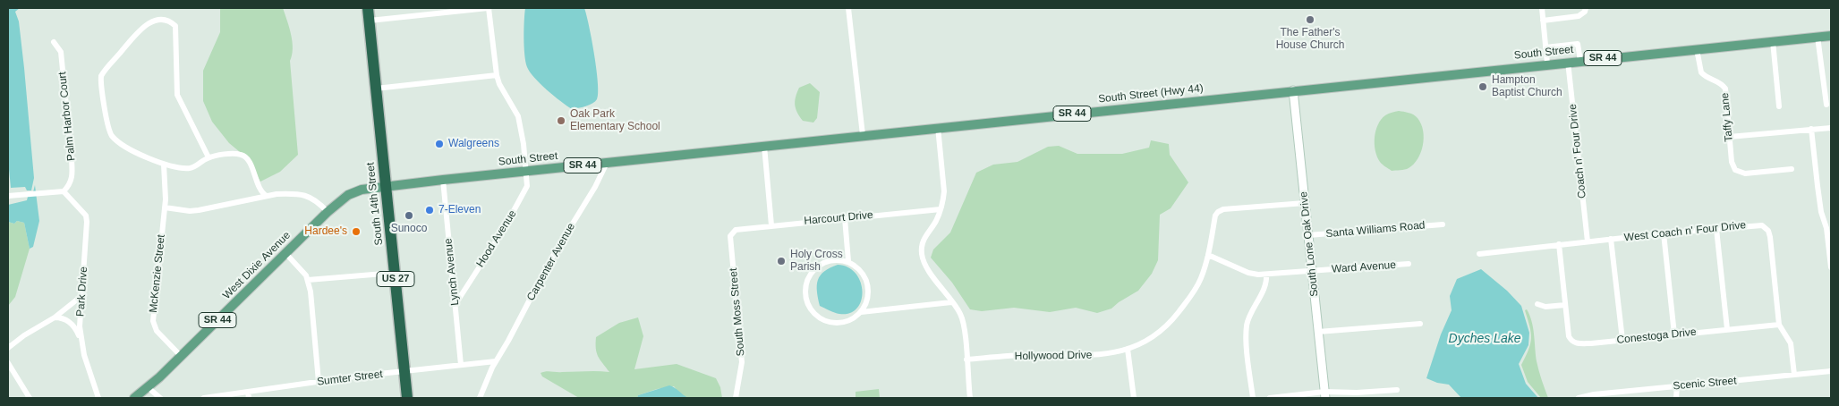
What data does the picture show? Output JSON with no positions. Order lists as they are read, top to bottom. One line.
{"streets":{"highway":["South 14th Street","US 27"],"main road":["South Street","SR 44","South Street (Hwy 44)","West Dixie Avenue"],"street":["Palm Harbor Court","Taffy Lane","Coach n' Four Drive","Harcourt Drive","Santa Williams Road","West Coach n' Four Drive","Hood Avenue","South Lone Oak Drive","Carpenter Avenue","Ward Avenue","Lynch Avenue","McKenzie Street","Park Drive","South Moss Street","Conestoga Drive","Hollywood Drive","Sumter Street","Scenic Street"]},"crossings":[["South Street","South Street (Hwy 44)"],["South Street","Taffy Lane"],["South Street","Coach n' Four Drive"],["South Street","South 14th Street"],["South Street","Hood Avenue"],["South Street","Carpenter Avenue"],["South Street","West Dixie Avenue"],["South Street","Lynch Avenue"],["South Street (Hwy 44)","South Lone Oak Drive"],["Palm Harbor Court","Park Drive"],["Coach n' Four Drive","West Coach n' Four Drive"],["South 14th Street","West Dixie Avenue"],["South 14th Street","Sumter Street"],["Harcourt Drive","South Moss Street"],["Santa Williams Road","South Lone Oak Drive"],["West Coach n' Four Drive","Conestoga Drive"],["West Coach n' Four Drive","Scenic Street"],["Hood Avenue","Lynch Avenue"],["South Lone Oak Drive","Ward Avenue"],["South Lone Oak Drive","Hollywood Drive"],["Carpenter Avenue","Sumter Street"],["West Dixie Avenue","McKenzie Street"],["Ward Avenue","Hollywood Drive"],["Lynch Avenue","Sumter Street"]],"water":["Dyches Lake"],"places":["The Father's House Church","Hampton Baptist Church","Oak Park Elementary School","Walgreens","7-Eleven","Sunoco","Hardee's","Holy Cross Parish"]}
